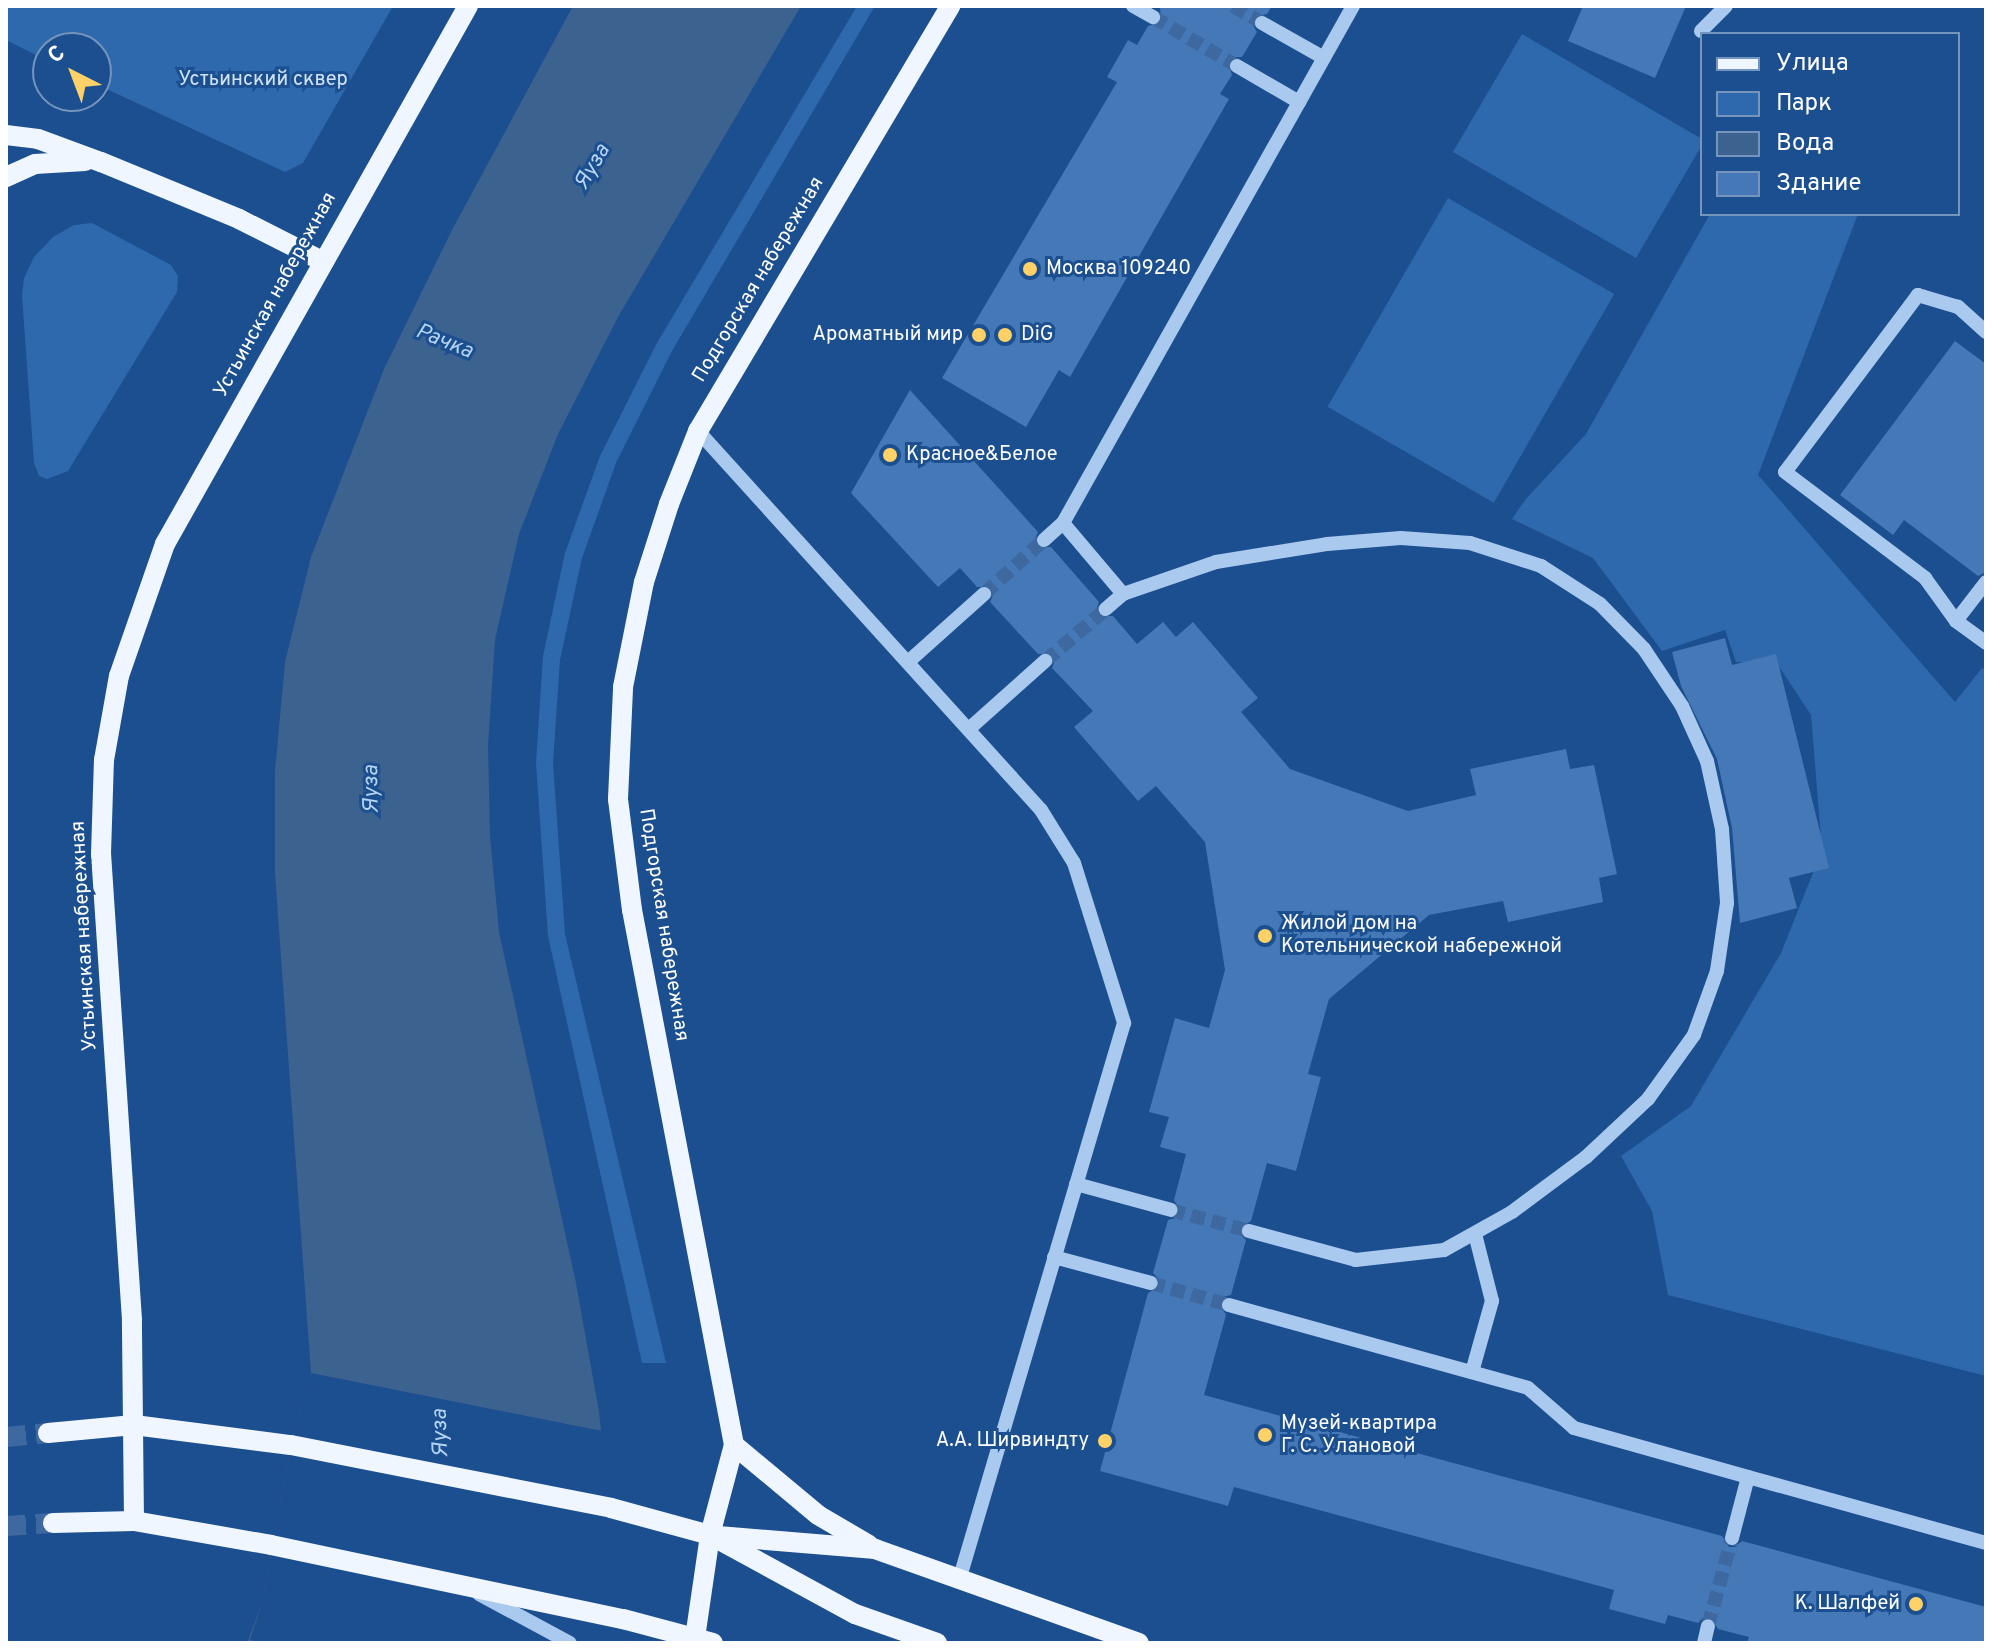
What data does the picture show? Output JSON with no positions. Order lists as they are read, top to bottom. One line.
{"streets":{"main road":["Подгорская набережная","Устьинская набережная"]},"water":["Яуза","Рачка"],"parks":["Устьинский сквер"],"places":["Москва 109240","Ароматный мир","DiG","Красное&Белое","Жилой дом на Котельнической набережной","Музей-квартира Г. С. Улановой","А.А. Ширвиндту","К. Шалфей"],"legend":["Улица","Парк","Вода","Здание"],"north":"top left"}
